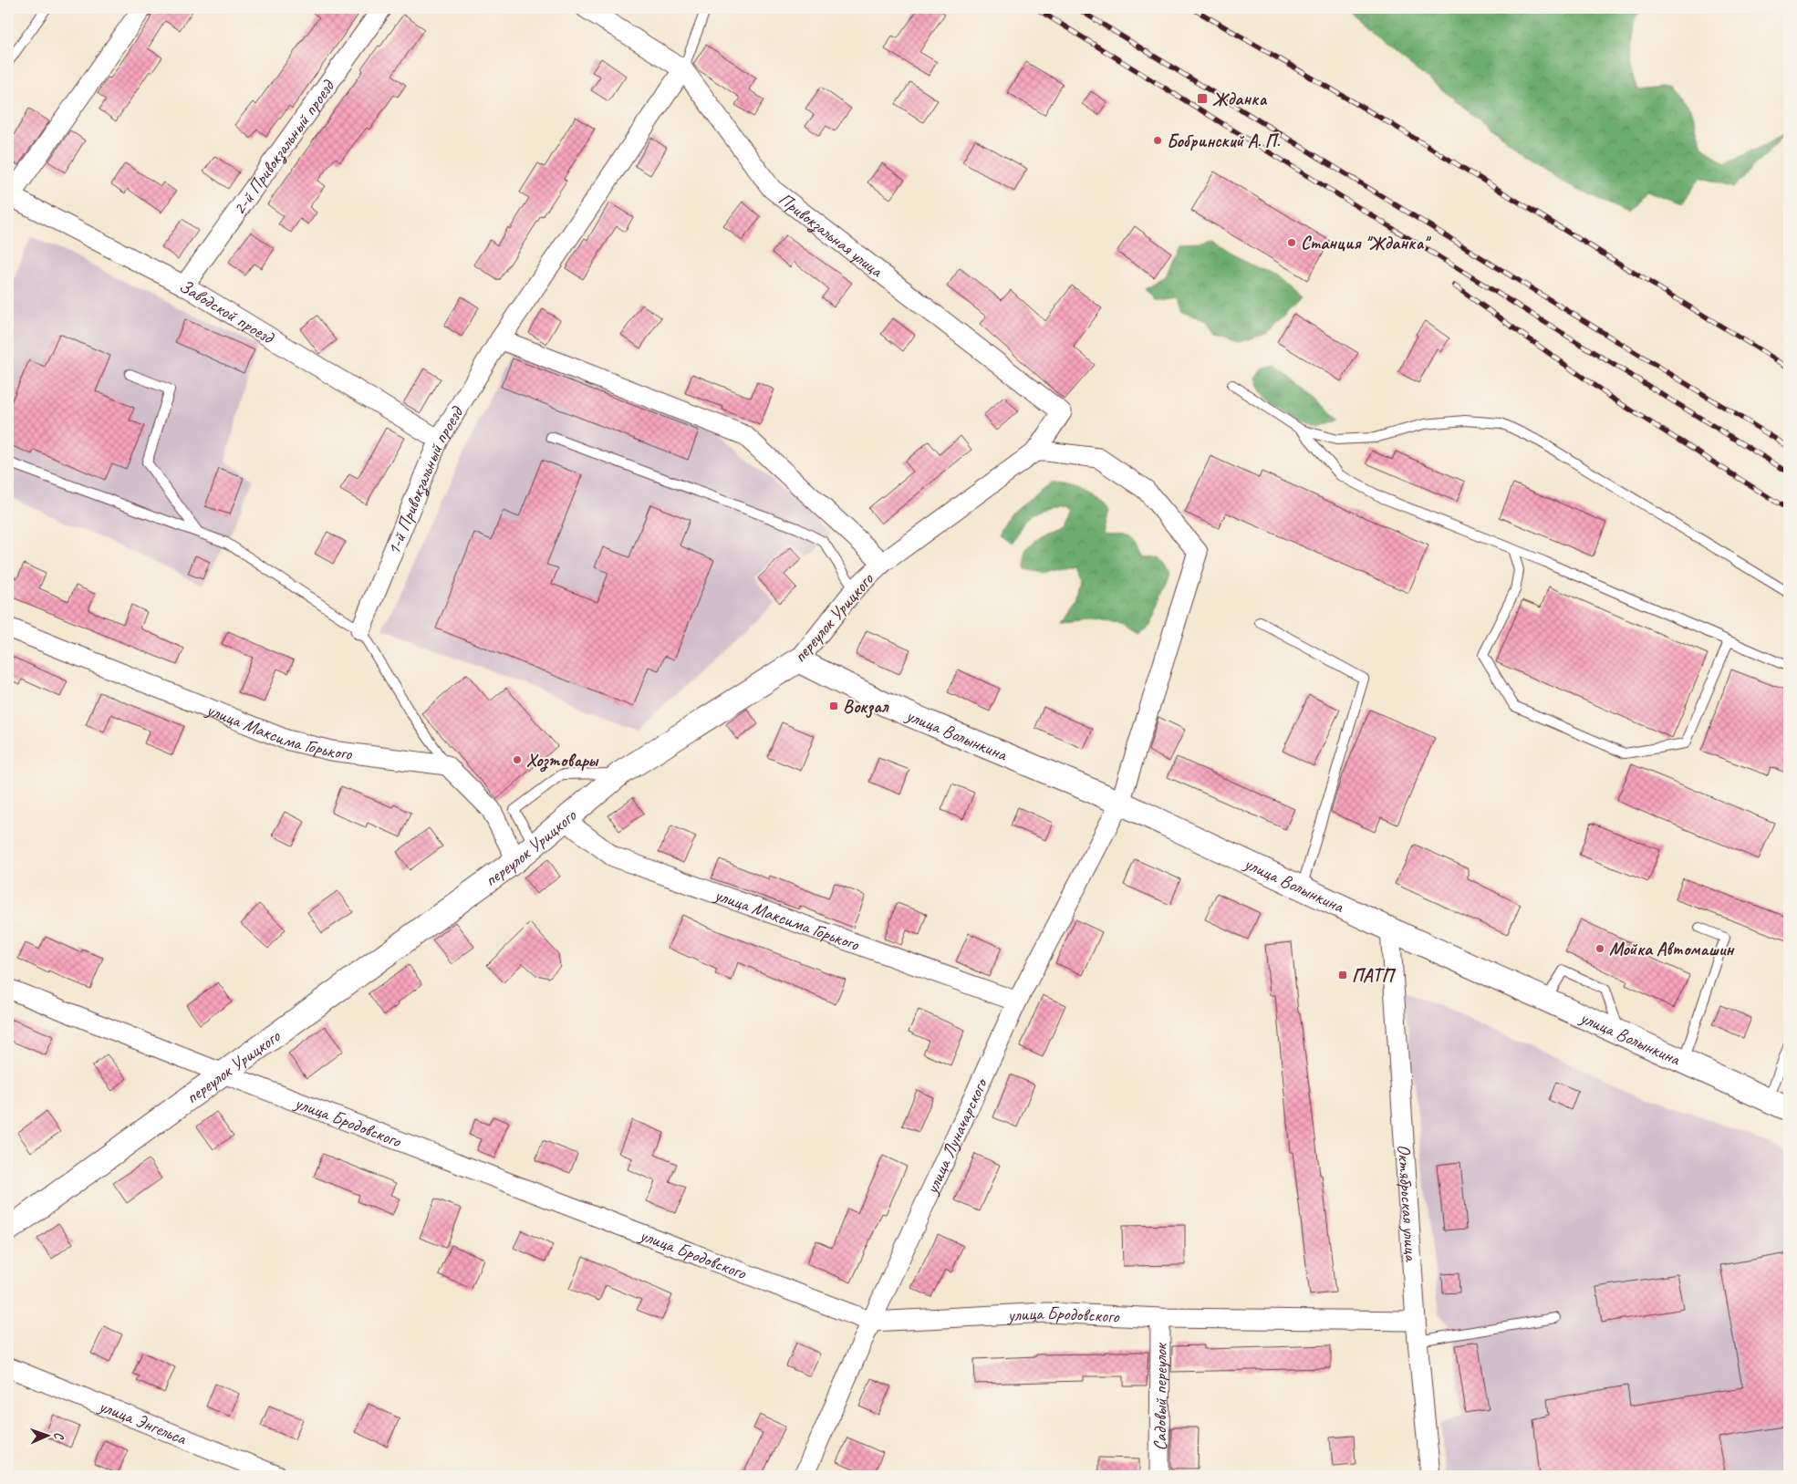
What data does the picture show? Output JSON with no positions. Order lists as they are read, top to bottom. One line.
{"streets":{"street":["2-й Привокзальный проезд","Привокзальная улица","Заводской проезд","1-й Привокзальный проезд","переулок Урицкого","улица Максима Горького","улица Волынкина","улица Бродовского","улица Луначарского","Октябрьская улица","Садовый переулок","улица Энгельса"]},"crossings":[["2-й Привокзальный проезд","Заводской проезд"],["Привокзальная улица","1-й Привокзальный проезд"],["Привокзальная улица","переулок Урицкого"],["Привокзальная улица","улица Луначарского"],["Заводской проезд","1-й Привокзальный проезд"],["переулок Урицкого","улица Максима Горького"],["переулок Урицкого","улица Волынкина"],["переулок Урицкого","улица Бродовского"],["переулок Урицкого","улица Луначарского"],["улица Максима Горького","улица Луначарского"],["улица Волынкина","улица Луначарского"],["улица Волынкина","Октябрьская улица"],["улица Бродовского","улица Луначарского"],["улица Бродовского","Октябрьская улица"],["улица Бродовского","Садовый переулок"]],"places":{"transit":["Жданка","Вокзал","ПАТП"],"other":["Бобринский А. П.","Станция \"Жданка\"","Хозтовары","Мойка Автомашин"]},"north":"right"}
